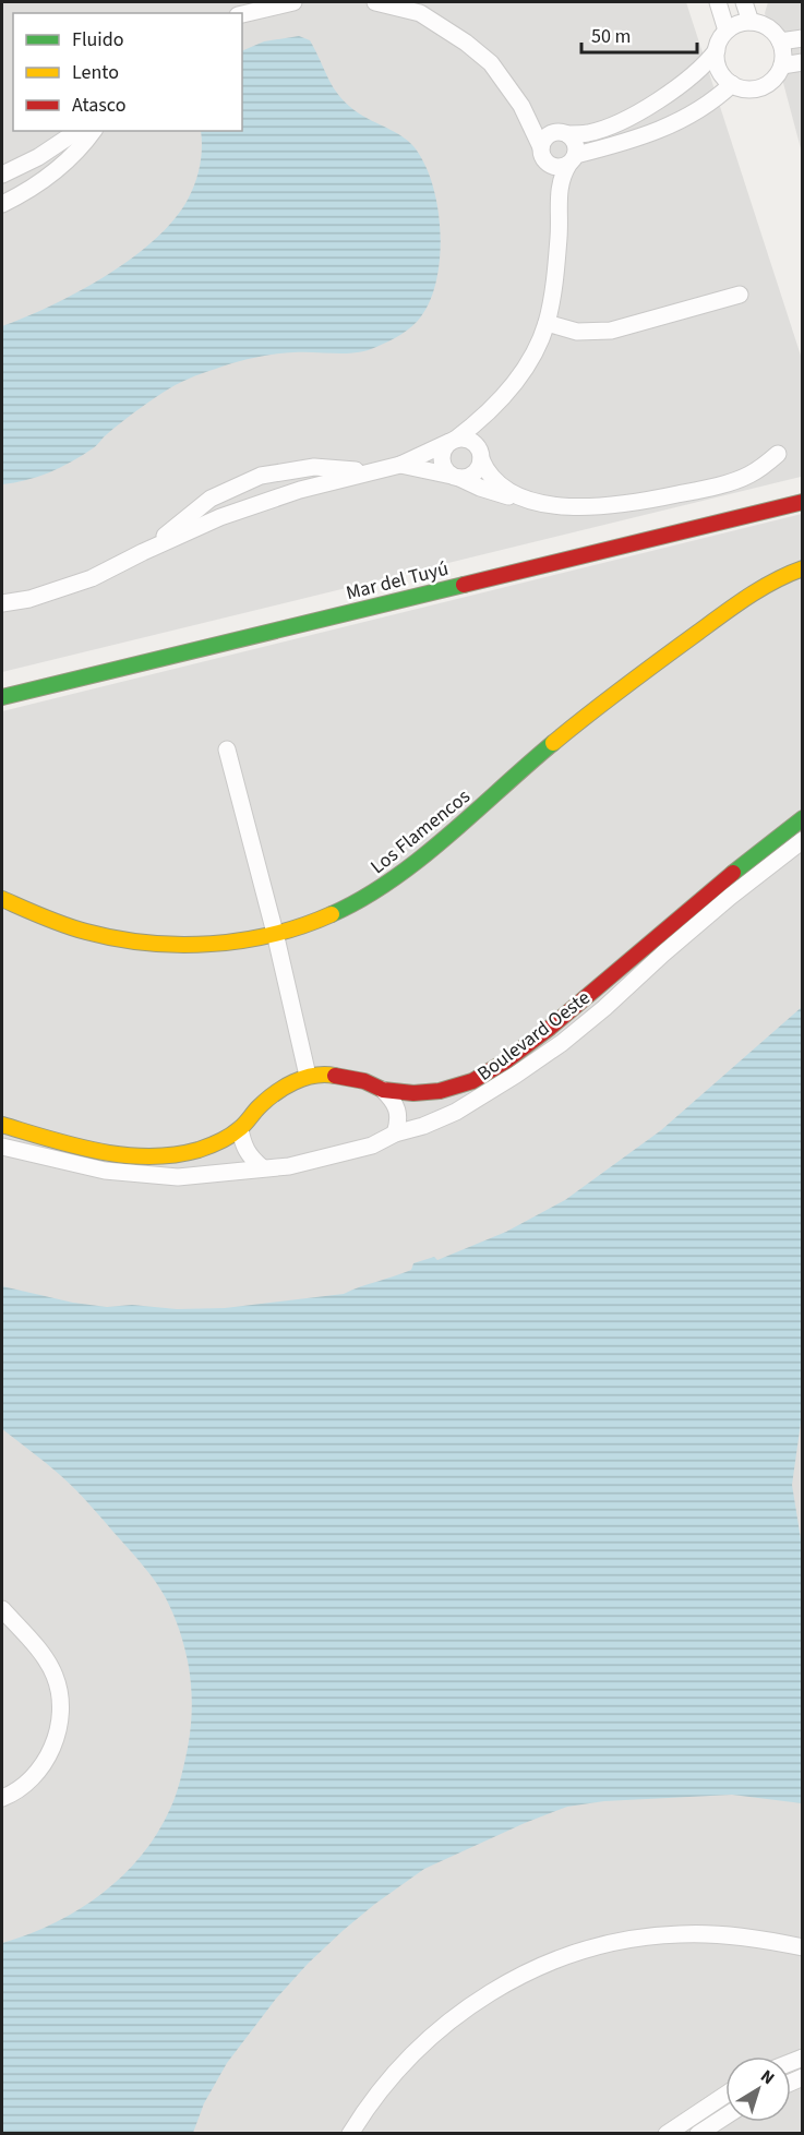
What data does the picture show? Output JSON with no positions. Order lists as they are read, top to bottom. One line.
{"streets":{"street":["Mar del Tuyú","Los Flamencos","Boulevard Oeste"]},"legend":["Fluido","Lento","Atasco"],"scale_bar":"50 m","north":"top right"}
